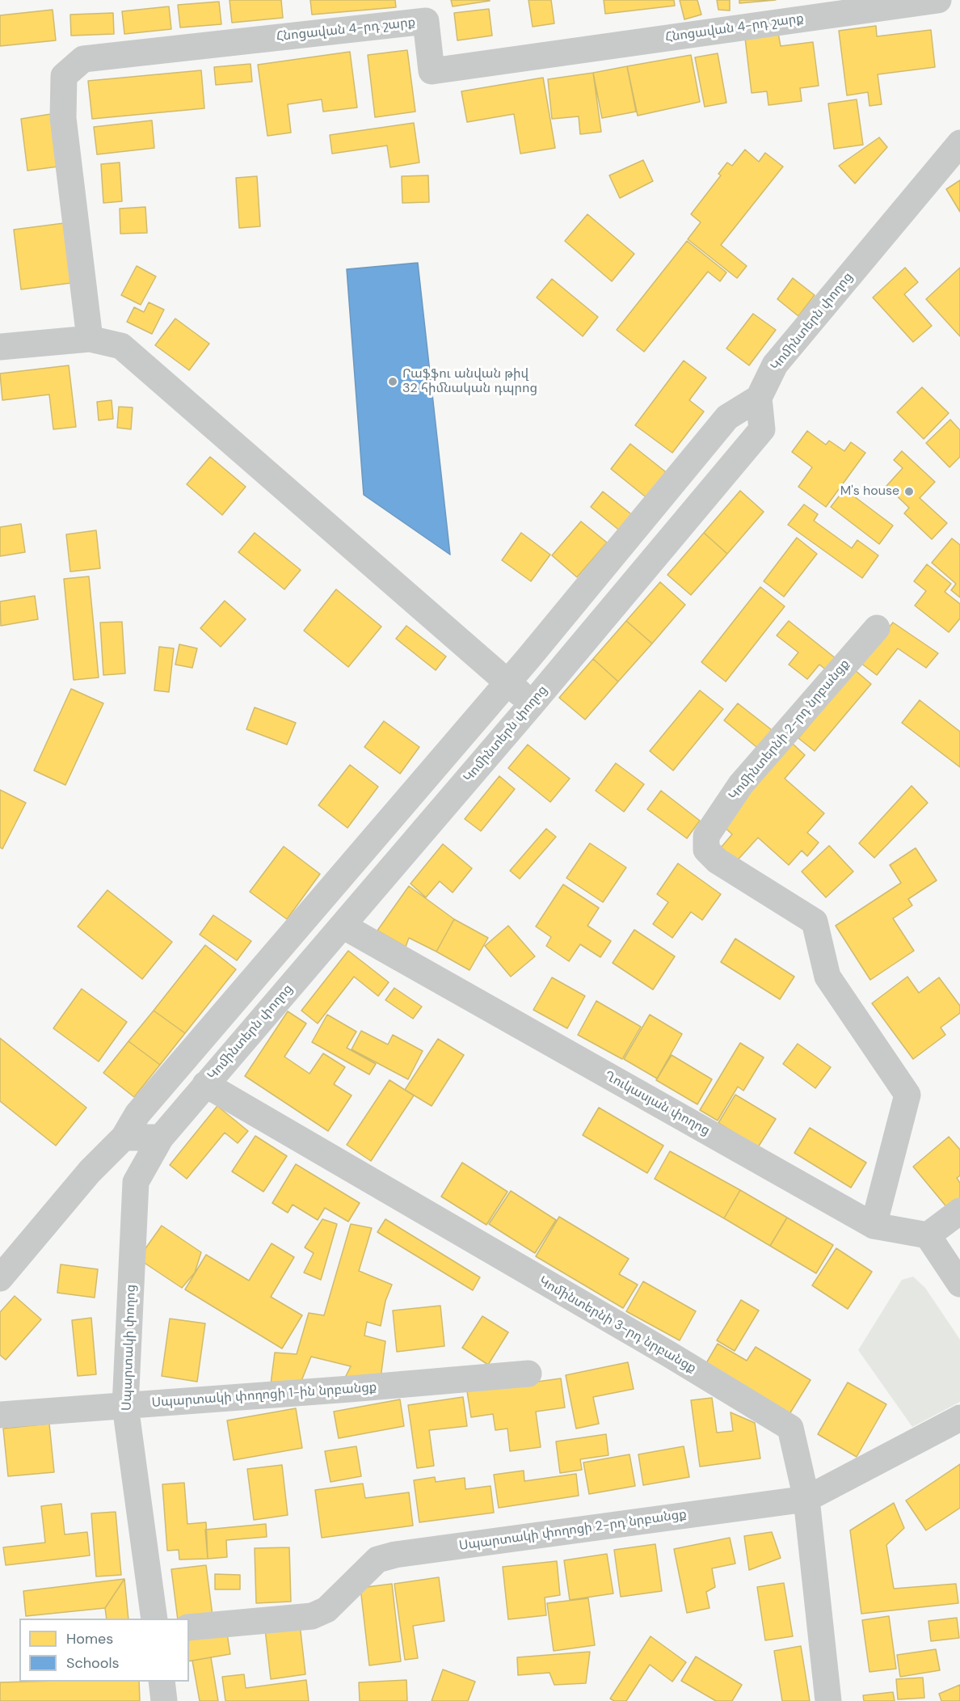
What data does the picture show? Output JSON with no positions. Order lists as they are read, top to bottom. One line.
{"streets":{"street":["Հնոցավան 4-րդ շարք","Կոմինտերն փողոց","Կոմինտերնի 2-րդ նրբանցք","Ղուկասյան փողոց","Կոմինտերնի 3-րդ նրբանցք","Սպարտակի փողոց","Սպարտակի փողոցի 1-ին նրբանցք","Սպարտակի փողոցի 2-րդ նրբանցք"]},"crossings":[["Կոմինտերն փողոց","Ղուկասյան փողոց"],["Կոմինտերն փողոց","Կոմինտերնի 3-րդ նրբանցք"],["Կոմինտերն փողոց","Սպարտակի փողոց"],["Կոմինտերնի 2-րդ նրբանցք","Ղուկասյան փողոց"],["Կոմինտերնի 3-րդ նրբանցք","Սպարտակի փողոցի 2-րդ նրբանցք"],["Սպարտակի փողոց","Սպարտակի փողոցի 1-ին նրբանցք"]],"places":["Րաֆֆու անվան թիվ 32 հիմնական դպրոց","M's house"],"legend":["Homes","Schools"]}
